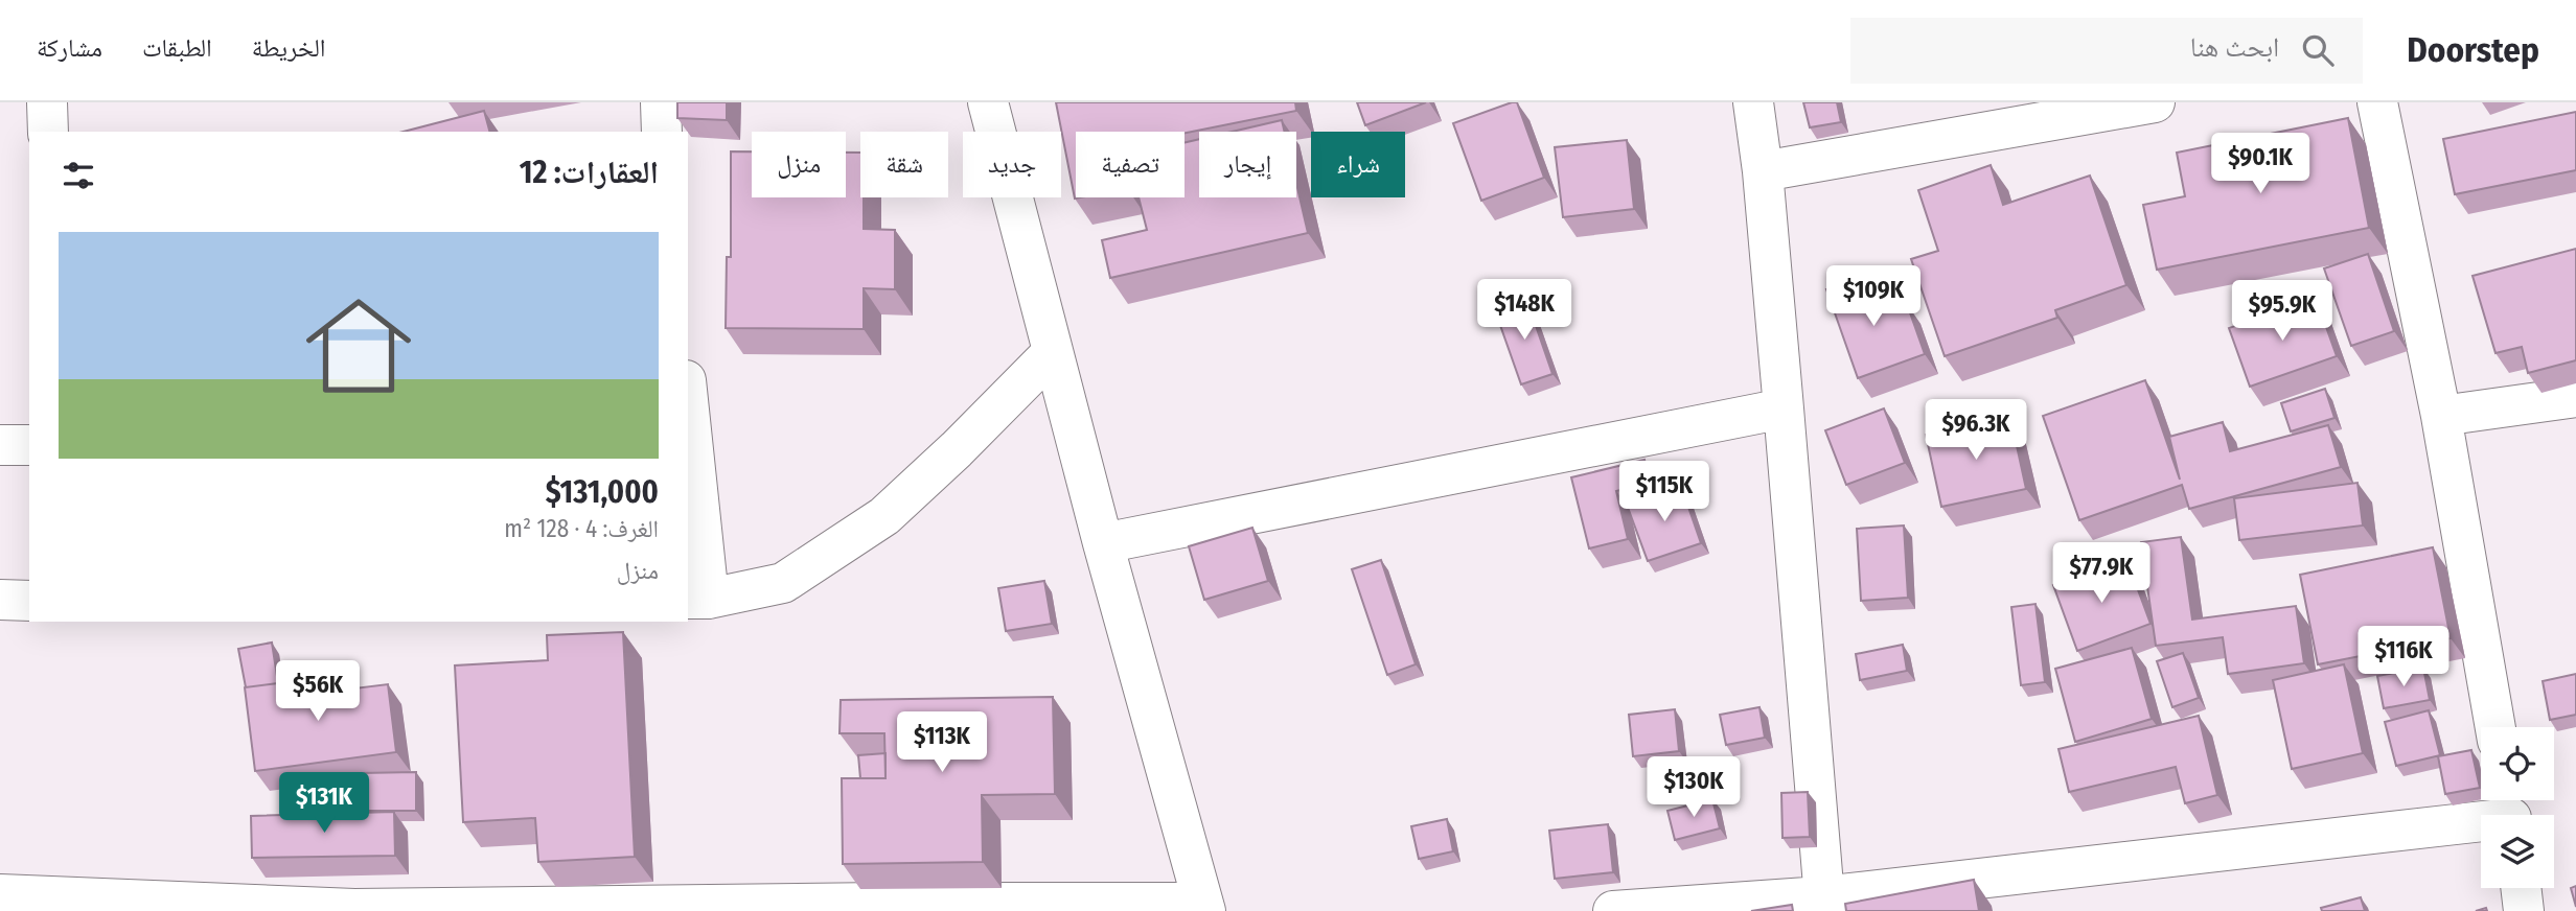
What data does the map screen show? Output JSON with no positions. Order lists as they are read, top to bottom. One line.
{"page":{"header":"Doorstep","search":"ابحث هنا","nav":["الخريطة","الطبقات","مشاركة"],"chip":["شراء","إيجار","تصفية","جديد","شقة","منزل"],"heading":"العقارات: 12","price":["$90.1K","$109K","$148K","$95.9K","$96.3K","$115K","$77.9K","$116K","$56K","$113K","$130K","$131K"],"list":[{"name":"$131,000","note":"الغرف: 4 · 128 m² · منزل"}]}}
